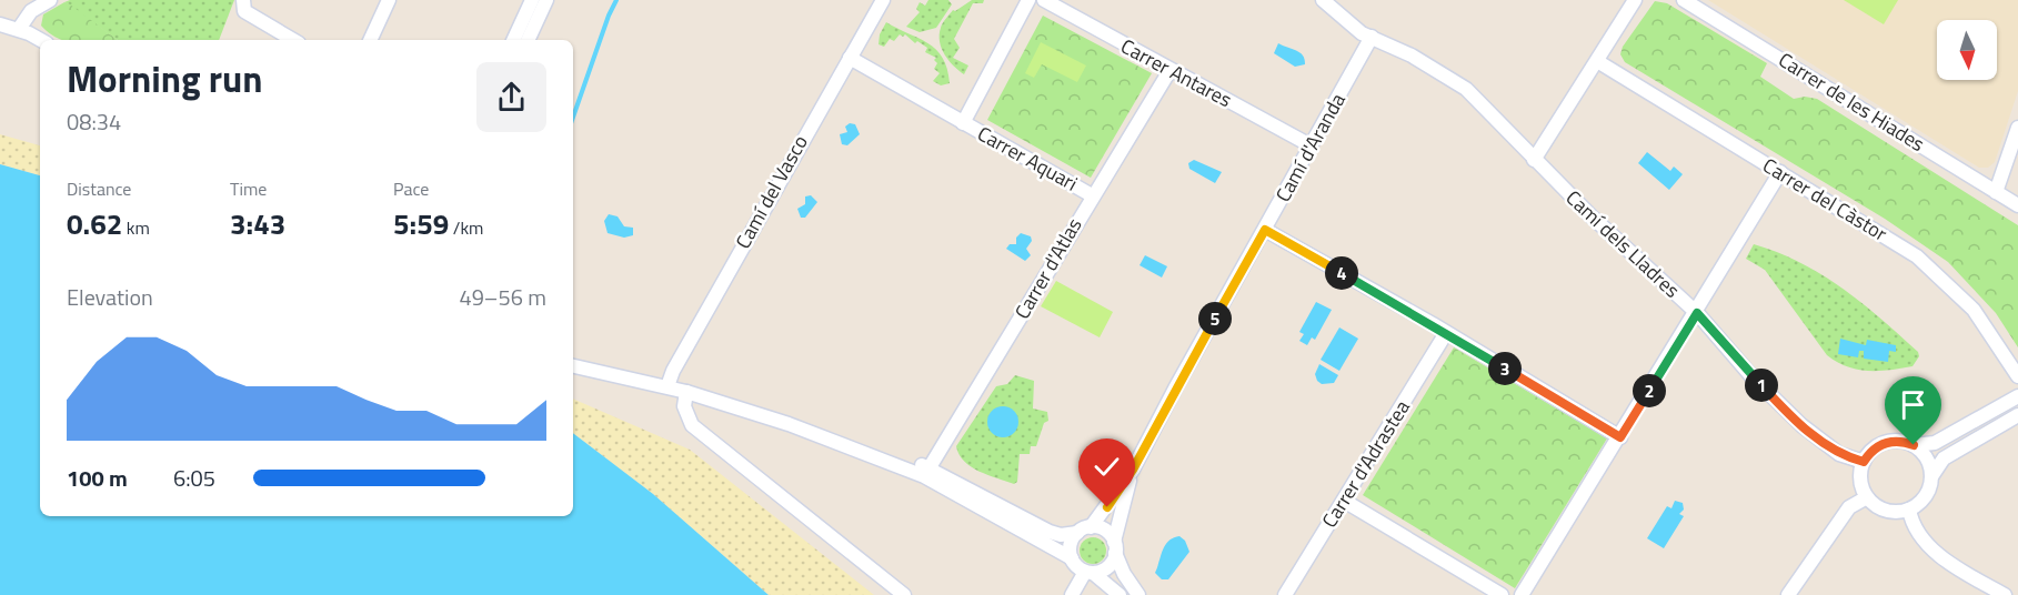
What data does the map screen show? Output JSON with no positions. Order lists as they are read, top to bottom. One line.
{"streets":{"street":["Carrer Antares","Carrer de les Hiades","Camí d'Aranda","Carrer Aquari","Camí del Vasco","Carrer del Càstor","Camí dels Lladres","Carrer d'Atlas","Carrer d'Adrastea"]},"crossings":[["Carrer Antares","Camí d'Aranda"],["Carrer Antares","Carrer d'Atlas"],["Camí d'Aranda","Camí dels Lladres"],["Carrer Aquari","Camí del Vasco"],["Carrer Aquari","Carrer d'Atlas"]],"north":"bottom","page":{"heading":["Morning run","08:34"],"stats":[["Distance","0.62 km"],["Time","3:43"],["Pace","5:59 /km"]],"pins":["4","5","3","1","2"],"chart":["Elevation","49–56 m"],"list":[{"name":"100 m","note":"6:05"}]}}
